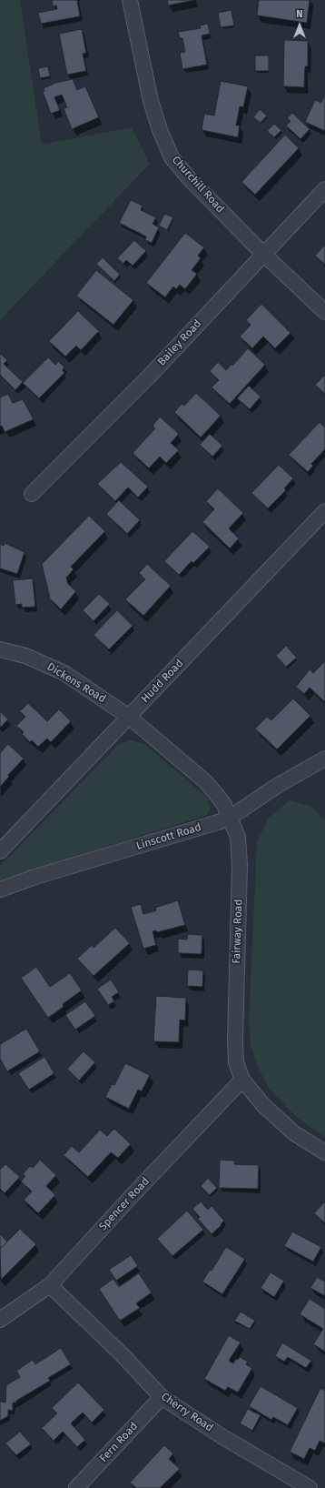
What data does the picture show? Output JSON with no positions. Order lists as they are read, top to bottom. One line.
{"streets":{"street":["Churchill Road","Bailey Road","Hudd Road","Dickens Road","Linscott Road","Fairway Road","Spencer Road","Cherry Road","Fern Road"]},"crossings":[["Churchill Road","Bailey Road"],["Hudd Road","Dickens Road"],["Hudd Road","Fairway Road"],["Dickens Road","Fairway Road"],["Linscott Road","Fairway Road"],["Fairway Road","Spencer Road"],["Spencer Road","Cherry Road"],["Cherry Road","Fern Road"]],"north":"top"}
